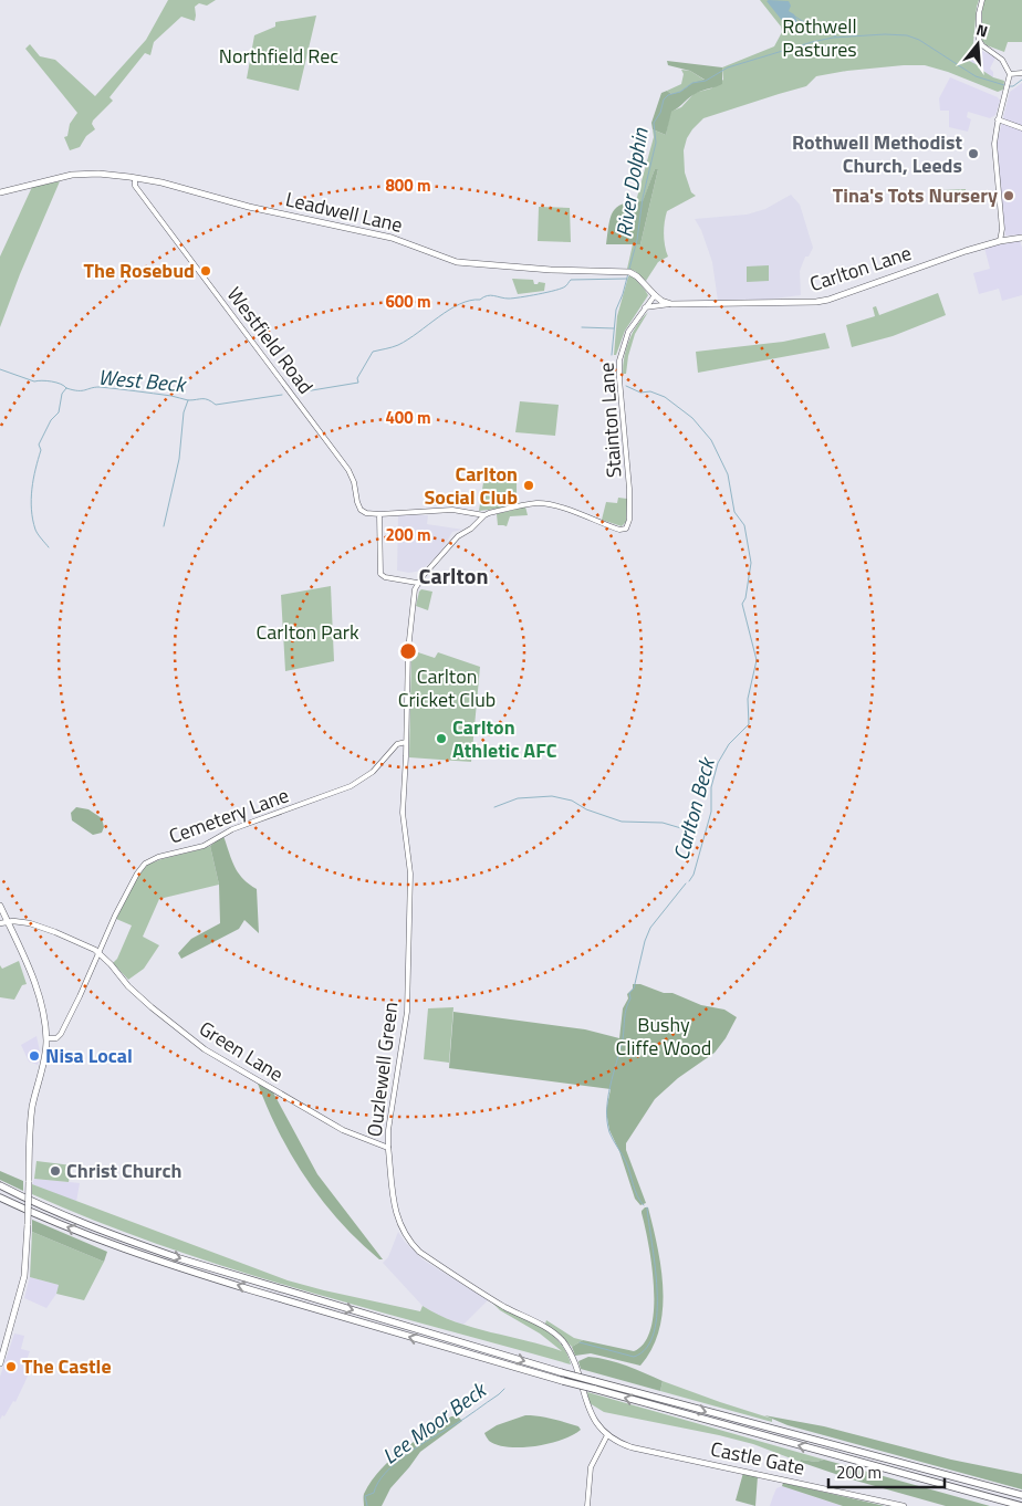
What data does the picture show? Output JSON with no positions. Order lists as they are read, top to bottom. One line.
{"streets":{"main road":["Leadwell Lane","Carlton Lane","Green Lane","Ouzlewell Green","Castle Gate"],"street":["Westfield Road","Stainton Lane","Cemetery Lane"]},"crossings":[["Leadwell Lane","Carlton Lane"],["Leadwell Lane","Westfield Road"],["Leadwell Lane","Stainton Lane"],["Cemetery Lane","Green Lane"],["Cemetery Lane","Ouzlewell Green"],["Green Lane","Ouzlewell Green"],["Ouzlewell Green","Castle Gate"]],"districts":["Carlton"],"water":["River Dolphin","West Beck","Carlton Beck","Lee Moor Beck"],"parks":["Rothwell Pastures","Northfield Rec","Carlton Park","Carlton Cricket Club","Bushy Cliffe Wood"],"places":["Rothwell Methodist Church, Leeds","Tina's Tots Nursery","The Rosebud","Carlton Social Club","Carlton Athletic AFC","Nisa Local","Christ Church","The Castle"],"scale_bar":"200 m","north":"top","rings":["800 m","600 m","400 m","200 m"]}
